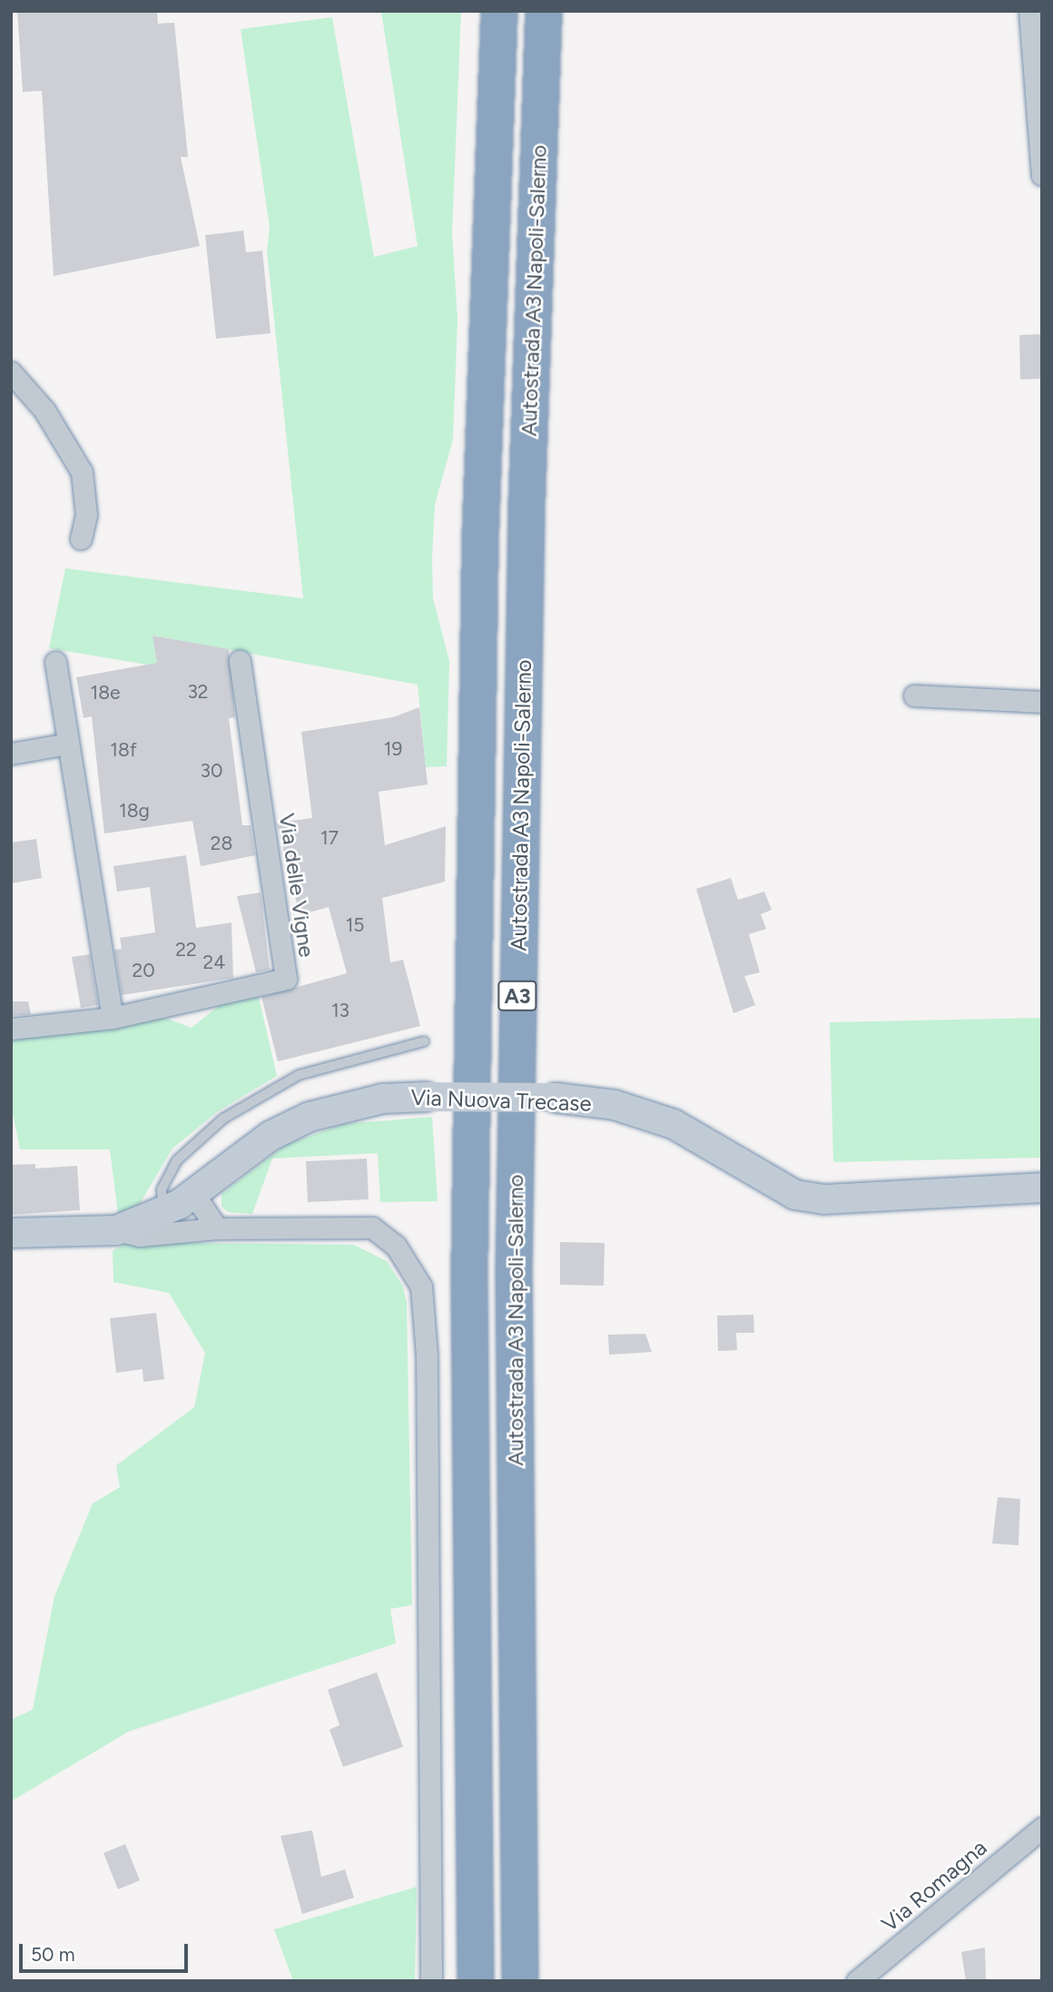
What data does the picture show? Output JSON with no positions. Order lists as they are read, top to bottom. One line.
{"streets":{"highway":["Autostrada A3 Napoli-Salerno","A3"],"street":["Via delle Vigne","Via Nuova Trecase","Via Romagna"]},"house_numbers":["32","18e","19","18f","30","18g","17","28","15","22","24","20","13"],"scale_bar":"50 m"}
